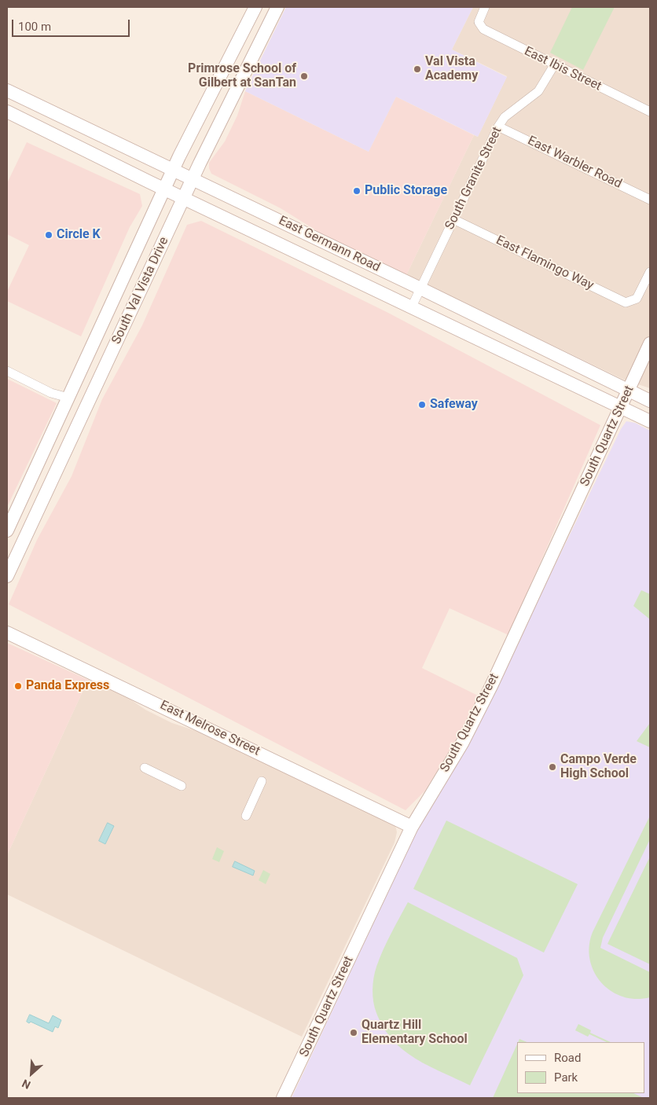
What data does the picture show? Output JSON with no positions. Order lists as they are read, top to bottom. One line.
{"streets":{"main road":["East Germann Road","South Val Vista Drive","South Quartz Street","East Melrose Street"],"street":["East Ibis Street","East Warbler Road","South Granite Street","East Flamingo Way"]},"crossings":[["East Ibis Street","South Granite Street"],["East Warbler Road","South Granite Street"],["South Granite Street","East Germann Road"],["South Granite Street","East Flamingo Way"],["East Germann Road","South Val Vista Drive"],["East Germann Road","South Quartz Street"],["South Quartz Street","East Melrose Street"]],"places":["Val Vista Academy","Primrose School of Gilbert at SanTan","Public Storage","Circle K","Safeway","Panda Express","Campo Verde High School","Quartz Hill Elementary School"],"legend":["Road","Park"],"scale_bar":"100 m","north":"bottom left"}
